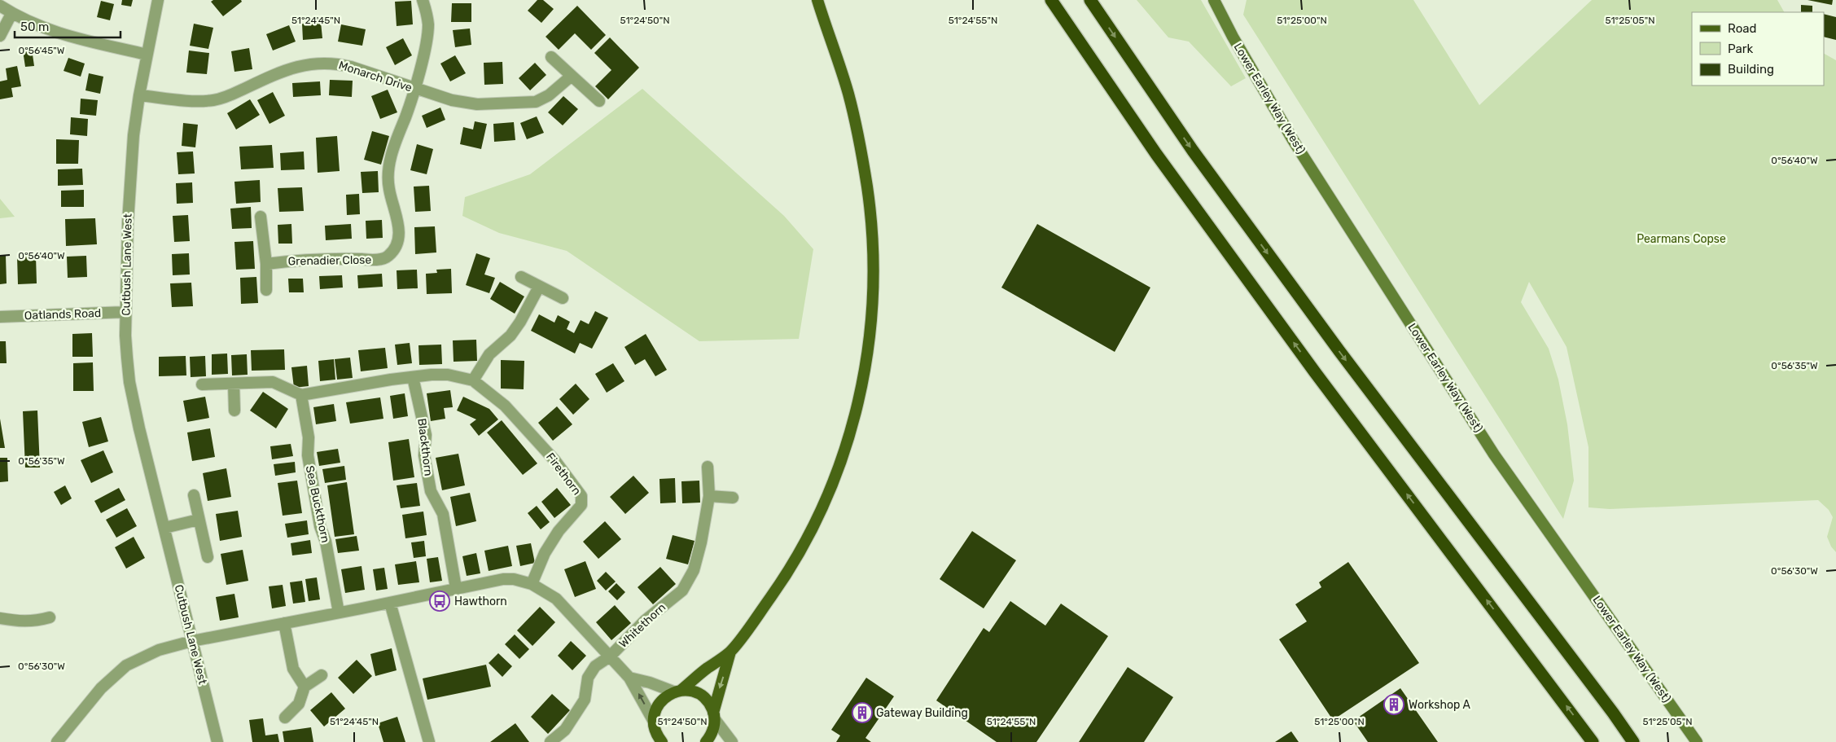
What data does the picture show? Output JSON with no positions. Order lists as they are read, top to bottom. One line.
{"streets":{"main road":["Lower Earley Way (West)"],"street":["Monarch Drive","Grenadier Close","Cutbush Lane West","Oatlands Road","Blackthorn","Firethorn","Sea Buckthorn","Whitethorn"]},"crossings":[["Monarch Drive","Grenadier Close"],["Monarch Drive","Cutbush Lane West"],["Cutbush Lane West","Oatlands Road"],["Blackthorn","Firethorn"],["Firethorn","Sea Buckthorn"]],"parks":["Pearmans Copse"],"places":{"bus stop":["Hawthorn"],"building":["Workshop A","Gateway Building"]},"legend":["Road","Park","Building"],"scale_bar":"50 m","coordinates":["51°24'45\"N","51°24'50\"N","51°24'55\"N","51°25'00\"N","51°25'05\"N","0°56'45\"W","0°56'40\"W","0°56'35\"W","0°56'30\"W"]}
